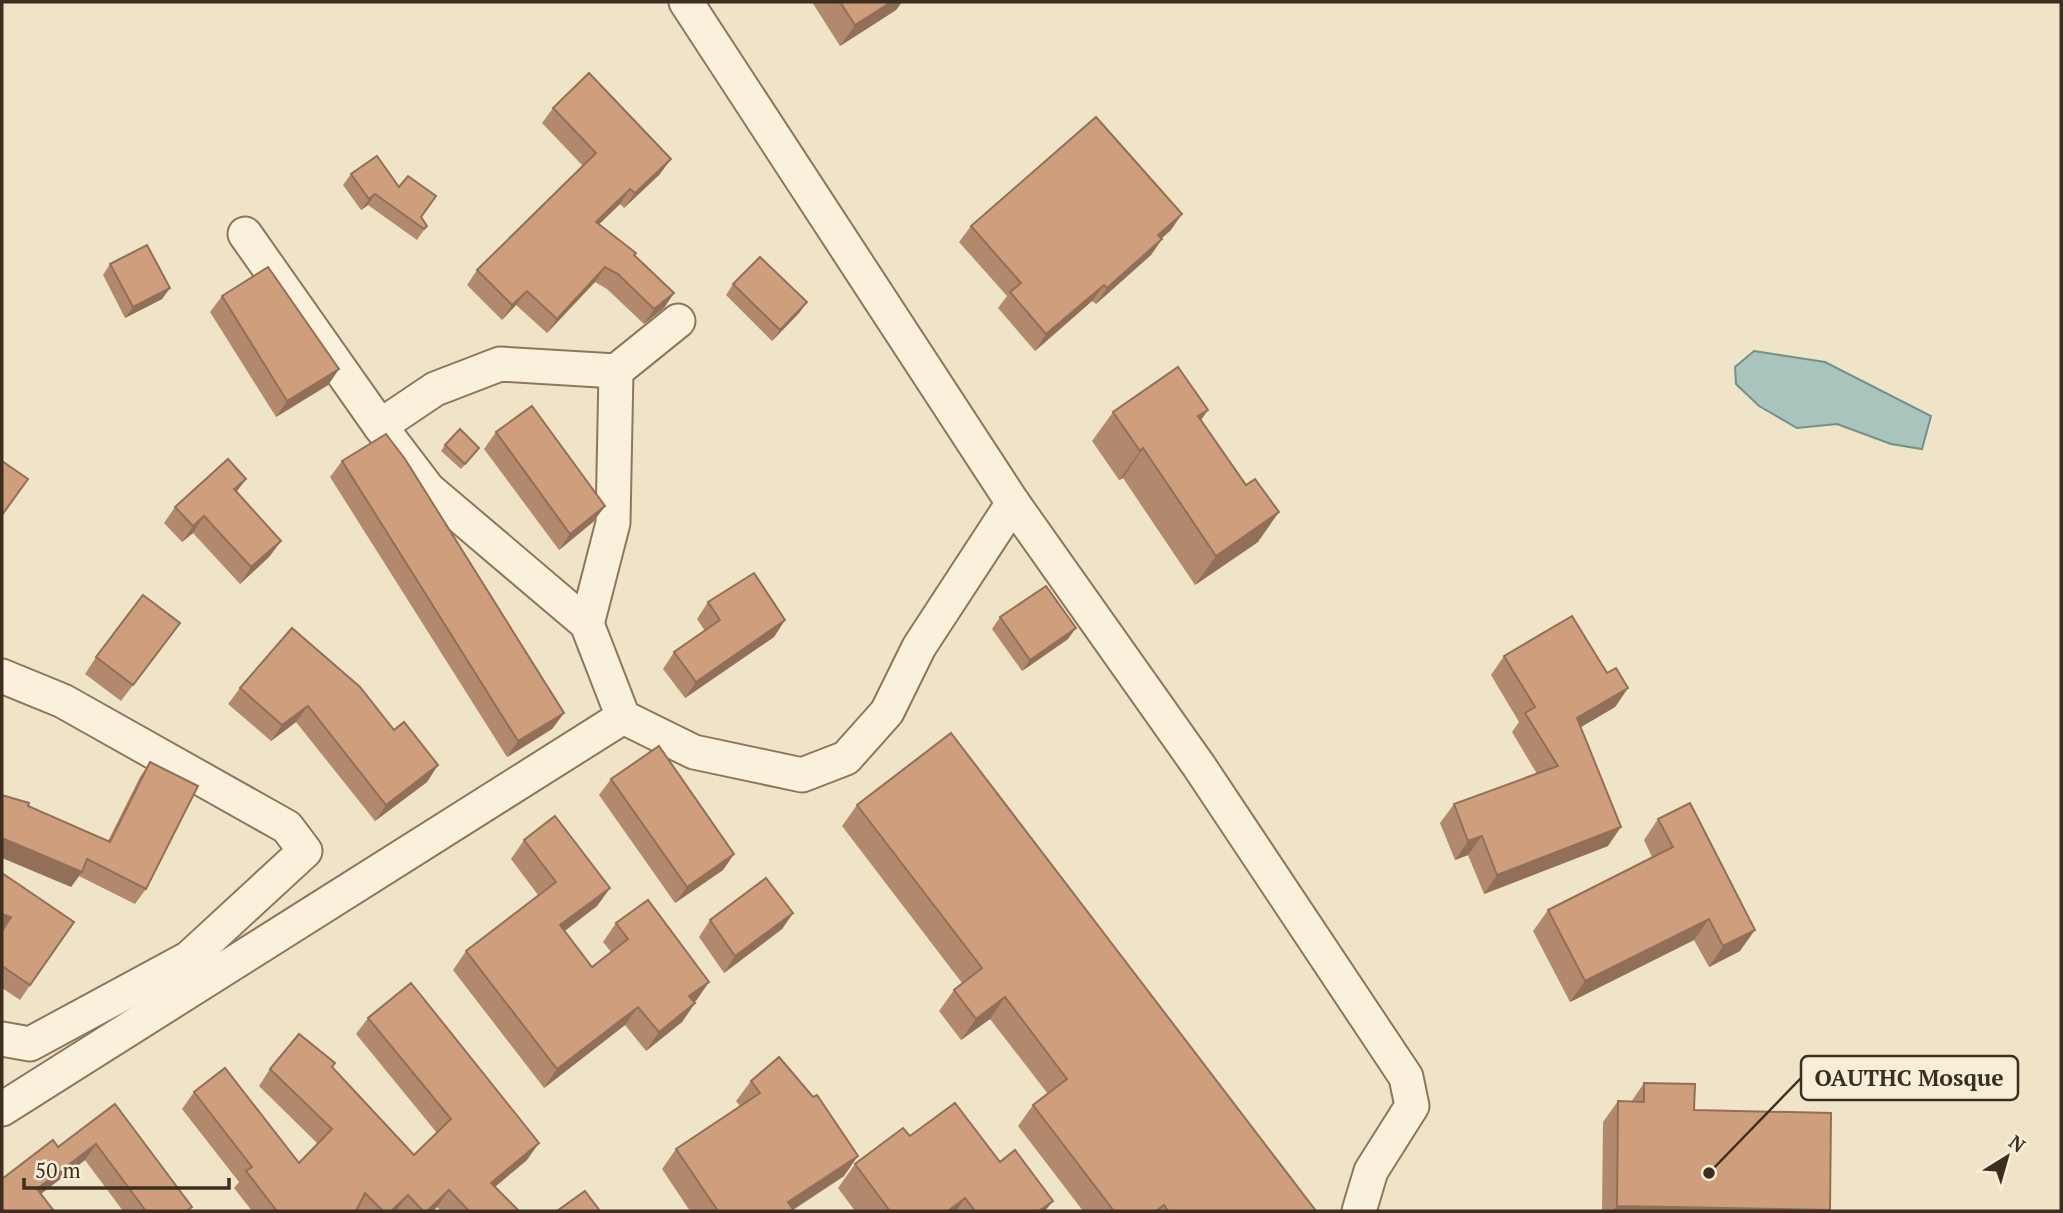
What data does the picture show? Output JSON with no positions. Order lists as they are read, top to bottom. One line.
{"places":["OAUTHC Mosque"],"scale_bar":"50 m","north":"top right"}
